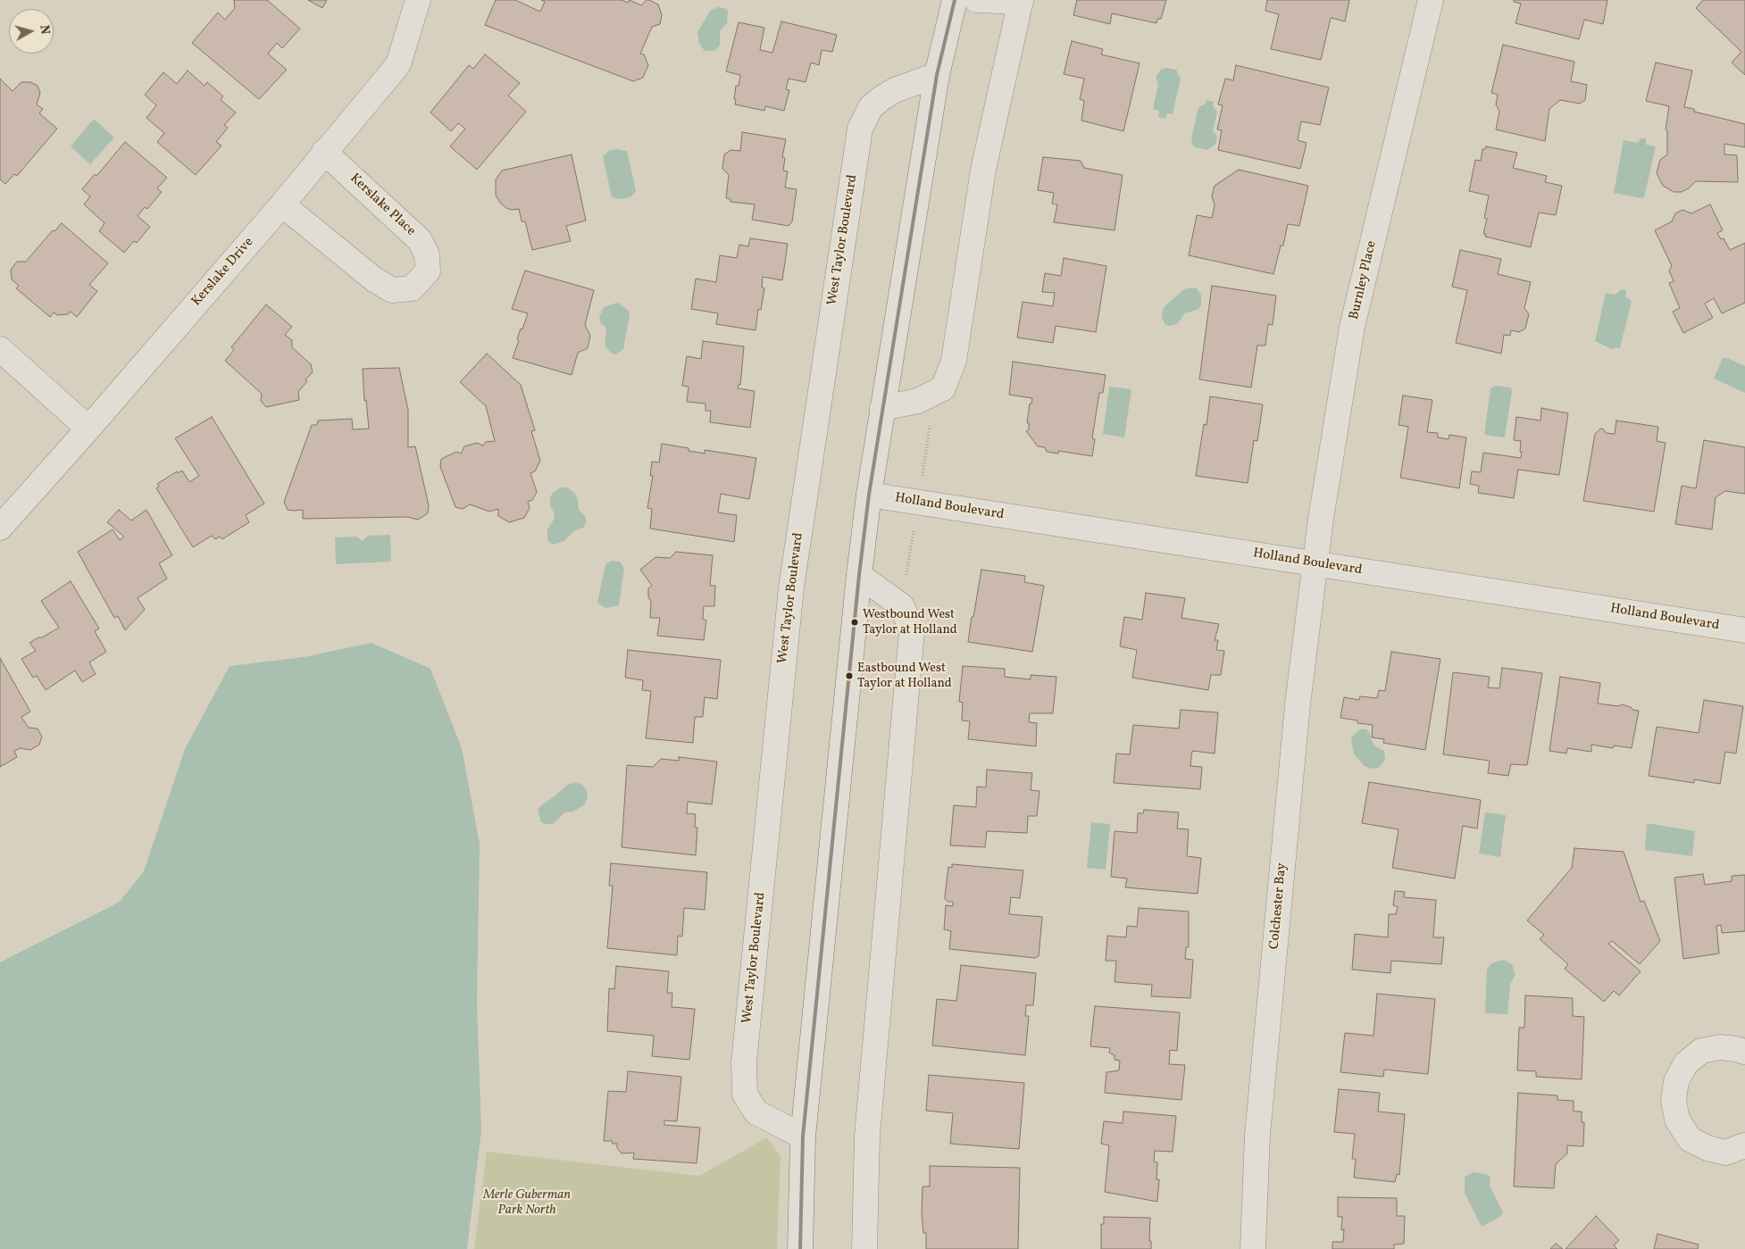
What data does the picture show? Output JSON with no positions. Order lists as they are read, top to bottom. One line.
{"streets":{"street":["Kerslake Place","West Taylor Boulevard","Kerslake Drive","Burnley Place","Holland Boulevard","Colchester Bay"]},"crossings":[["Kerslake Place","Kerslake Drive"],["Burnley Place","Holland Boulevard"],["Burnley Place","Colchester Bay"],["Holland Boulevard","Colchester Bay"]],"parks":["Merle Guberman Park North"],"places":["Westbound West Taylor at Holland","Eastbound West Taylor at Holland"],"north":"right"}
